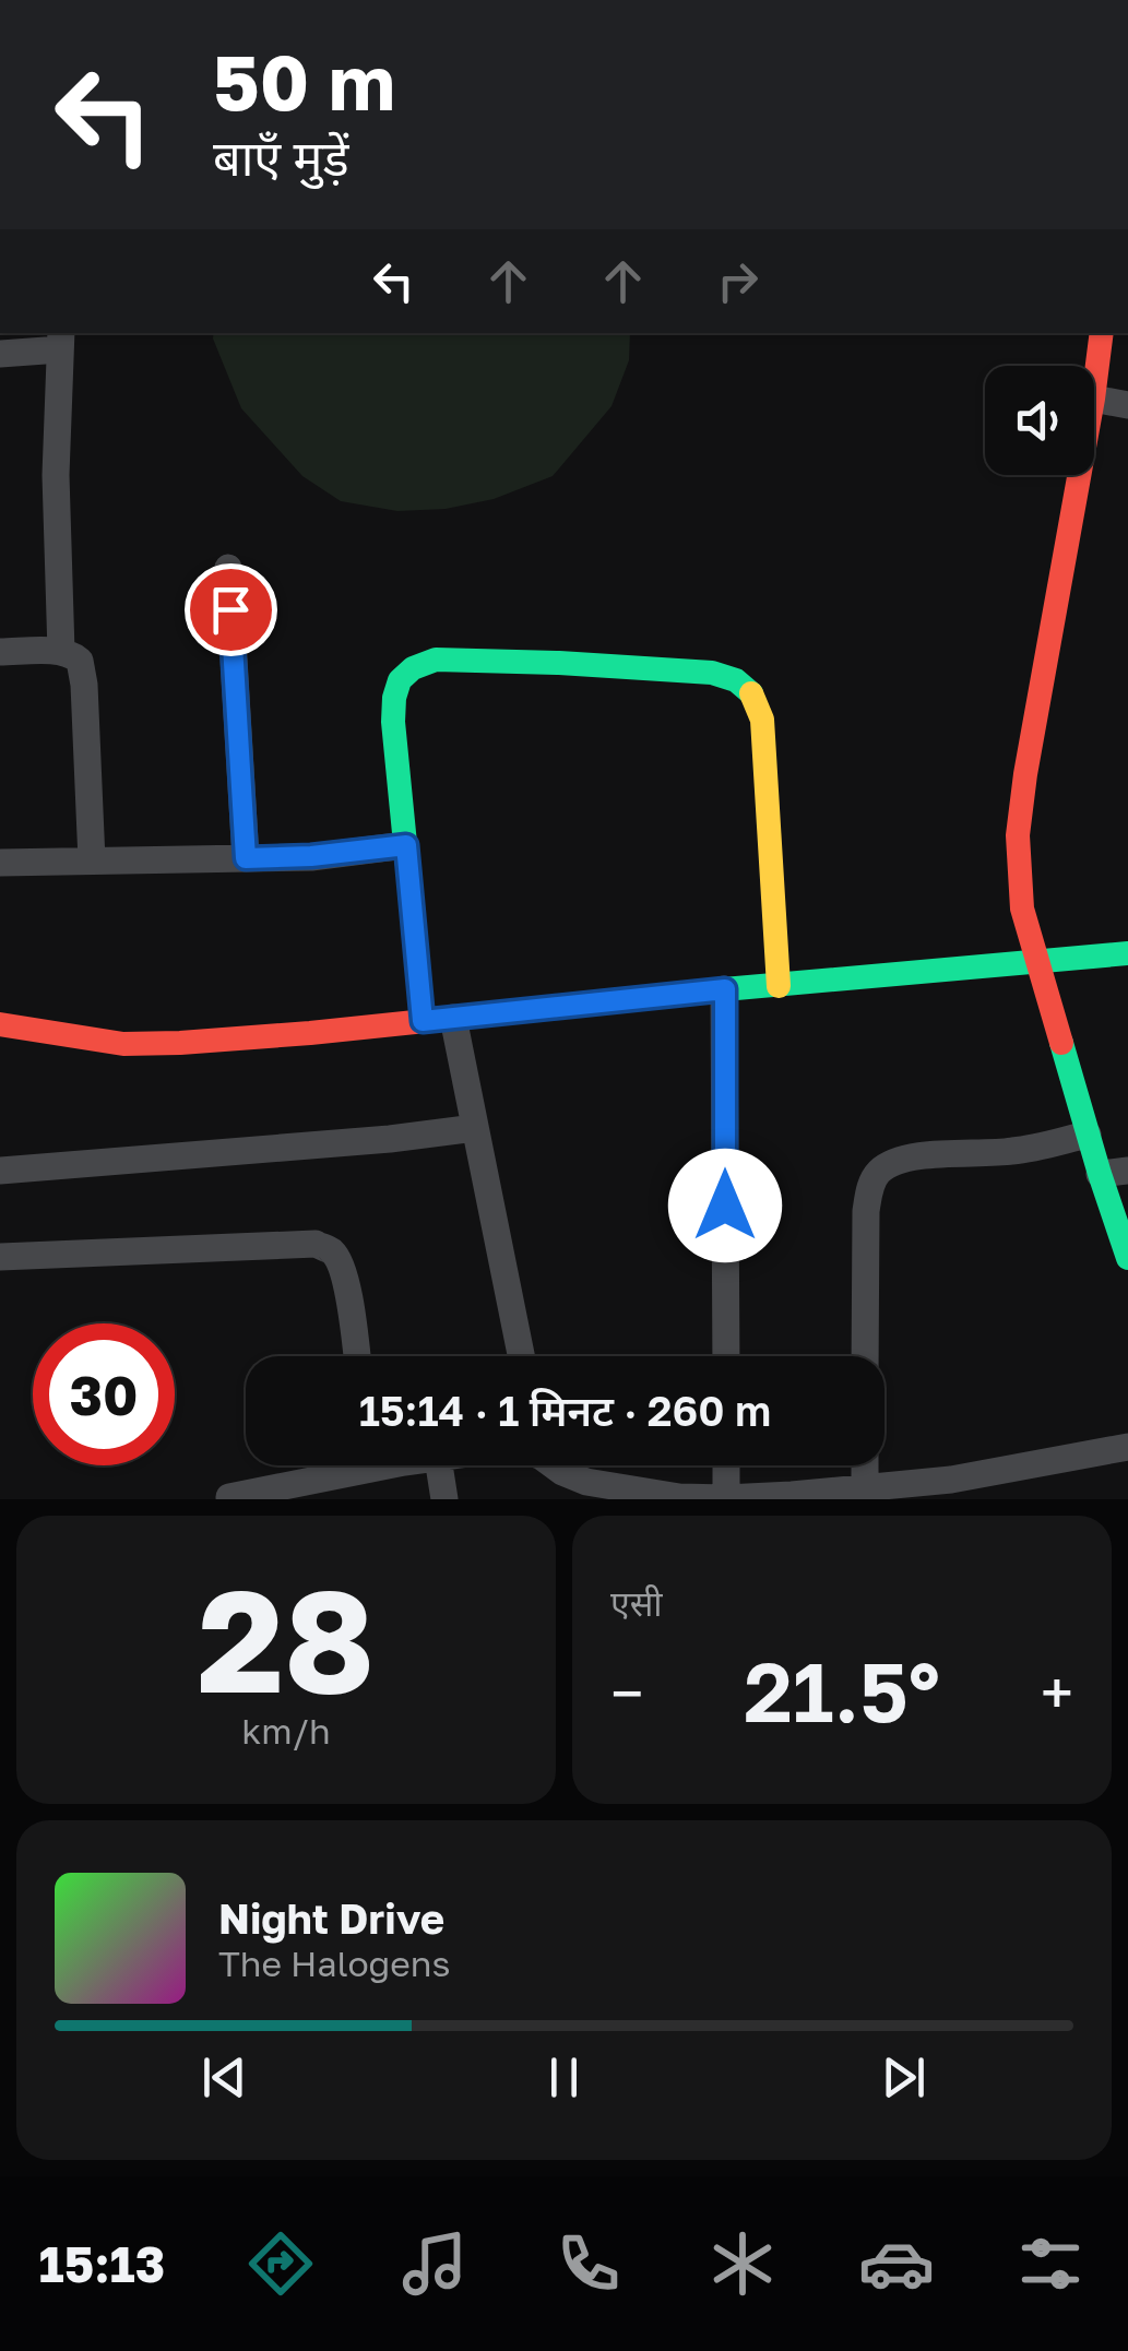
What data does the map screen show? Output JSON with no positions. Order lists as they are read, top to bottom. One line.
{"page":{"turn":["50 m","बाएँ मुड़ें"],"limit":"30","trip":"15:14 · 1 मिनट · 260 m","tile":[["28","km/h"],"एसी"],"heat":["−","21.5°","+"],"song":["Night Drive","The Halogens"],"tabs":"15:13"}}
